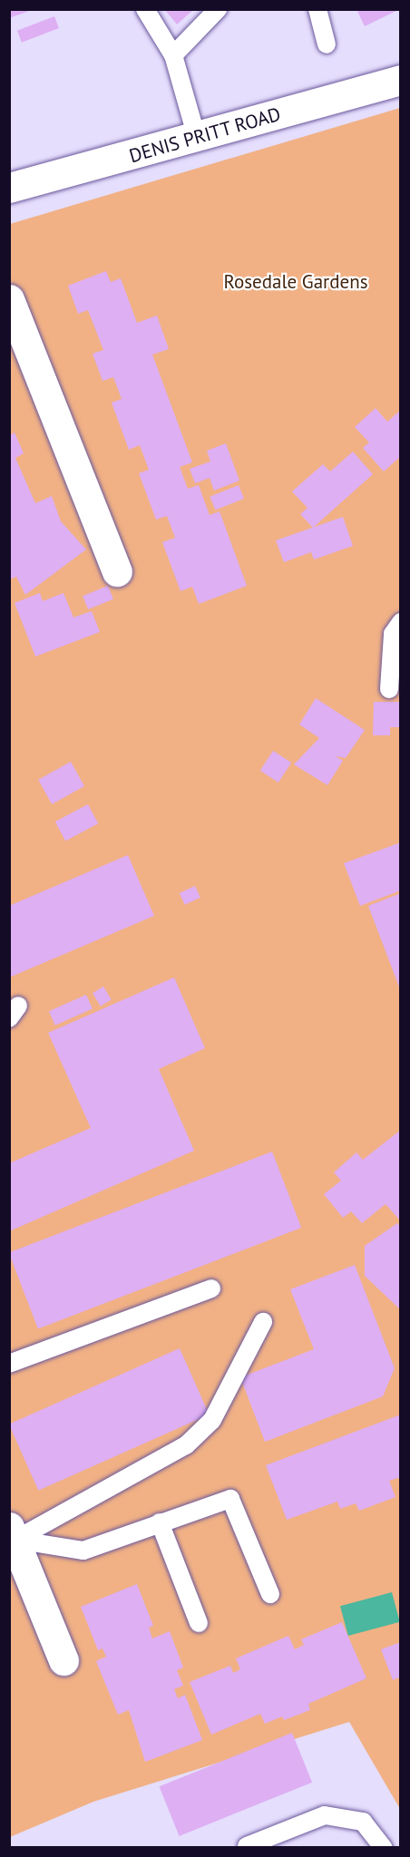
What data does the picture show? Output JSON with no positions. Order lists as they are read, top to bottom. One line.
{"streets":{"street":["DENIS PRITT ROAD"]},"parks":["Rosedale Gardens"]}
